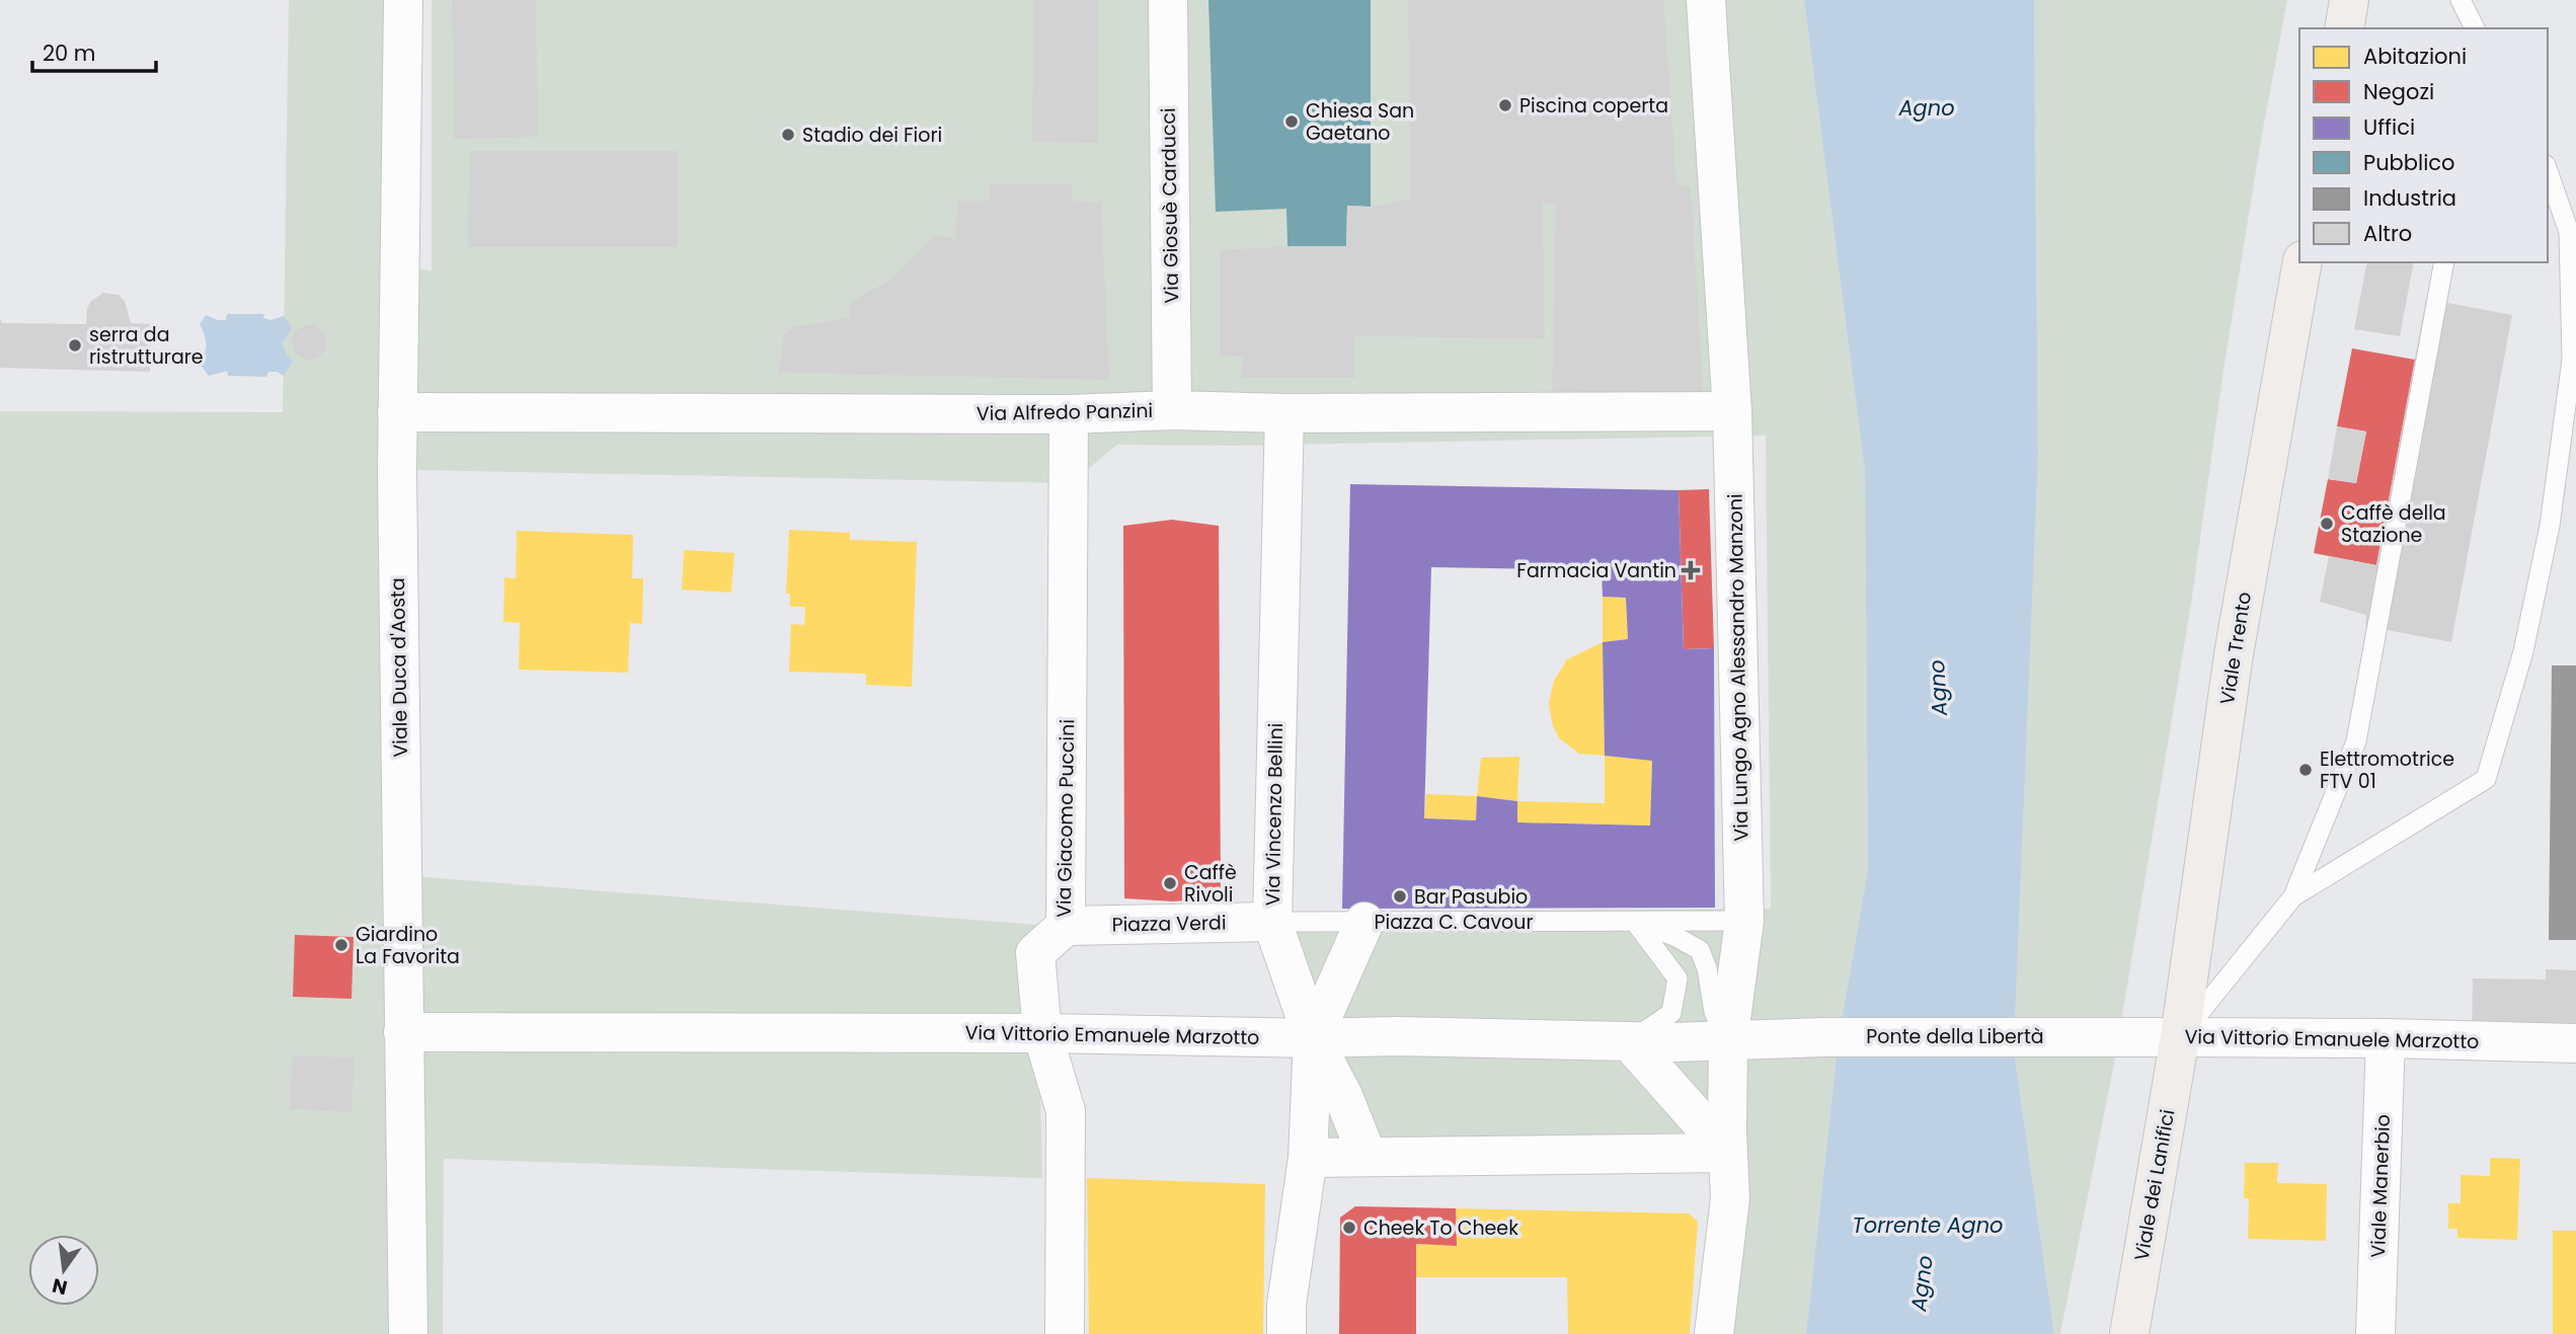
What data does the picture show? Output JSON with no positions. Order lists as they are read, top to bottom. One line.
{"streets":{"main road":["Viale Trento","Viale dei Lanifici"],"street":["Via Giosuè Carducci","Via Alfredo Panzini","Viale Duca d'Aosta","Via Lungo Agno Alessandro Manzoni","Via Vincenzo Bellini","Via Giacomo Puccini","Piazza Verdi","Via Vittorio Emanuele Marzotto","Ponte della Libertà","Viale Manerbio"],"lane":["Piazza C. Cavour"]},"crossings":[["Via Giosuè Carducci","Via Alfredo Panzini"],["Via Alfredo Panzini","Viale Duca d'Aosta"],["Via Alfredo Panzini","Via Lungo Agno Alessandro Manzoni"],["Via Alfredo Panzini","Via Vincenzo Bellini"],["Via Alfredo Panzini","Via Giacomo Puccini"],["Viale Trento","Via Vittorio Emanuele Marzotto"],["Viale Trento","Viale dei Lanifici"],["Viale Duca d'Aosta","Via Vittorio Emanuele Marzotto"],["Via Lungo Agno Alessandro Manzoni","Piazza C. Cavour"],["Via Lungo Agno Alessandro Manzoni","Via Vittorio Emanuele Marzotto"],["Via Vincenzo Bellini","Piazza C. Cavour"],["Via Vincenzo Bellini","Piazza Verdi"],["Via Vincenzo Bellini","Via Vittorio Emanuele Marzotto"],["Via Giacomo Puccini","Piazza Verdi"],["Via Giacomo Puccini","Via Vittorio Emanuele Marzotto"],["Piazza C. Cavour","Piazza Verdi"],["Piazza C. Cavour","Via Vittorio Emanuele Marzotto"],["Via Vittorio Emanuele Marzotto","Ponte della Libertà"],["Via Vittorio Emanuele Marzotto","Viale dei Lanifici"],["Via Vittorio Emanuele Marzotto","Viale Manerbio"]],"water":["Agno","Torrente Agno"],"places":{"other":["Piscina coperta","Chiesa San Gaetano","Stadio dei Fiori","serra da ristrutturare","Caffè della Stazione","Elettromotrice FTV 01","Caffè Rivoli","Bar Pasubio","Giardino La Favorita","Cheek To Cheek"],"health":["Farmacia Vantin"]},"legend":["Abitazioni","Negozi","Uffici","Pubblico","Industria","Altro"],"scale_bar":"20 m","north":"bottom"}
